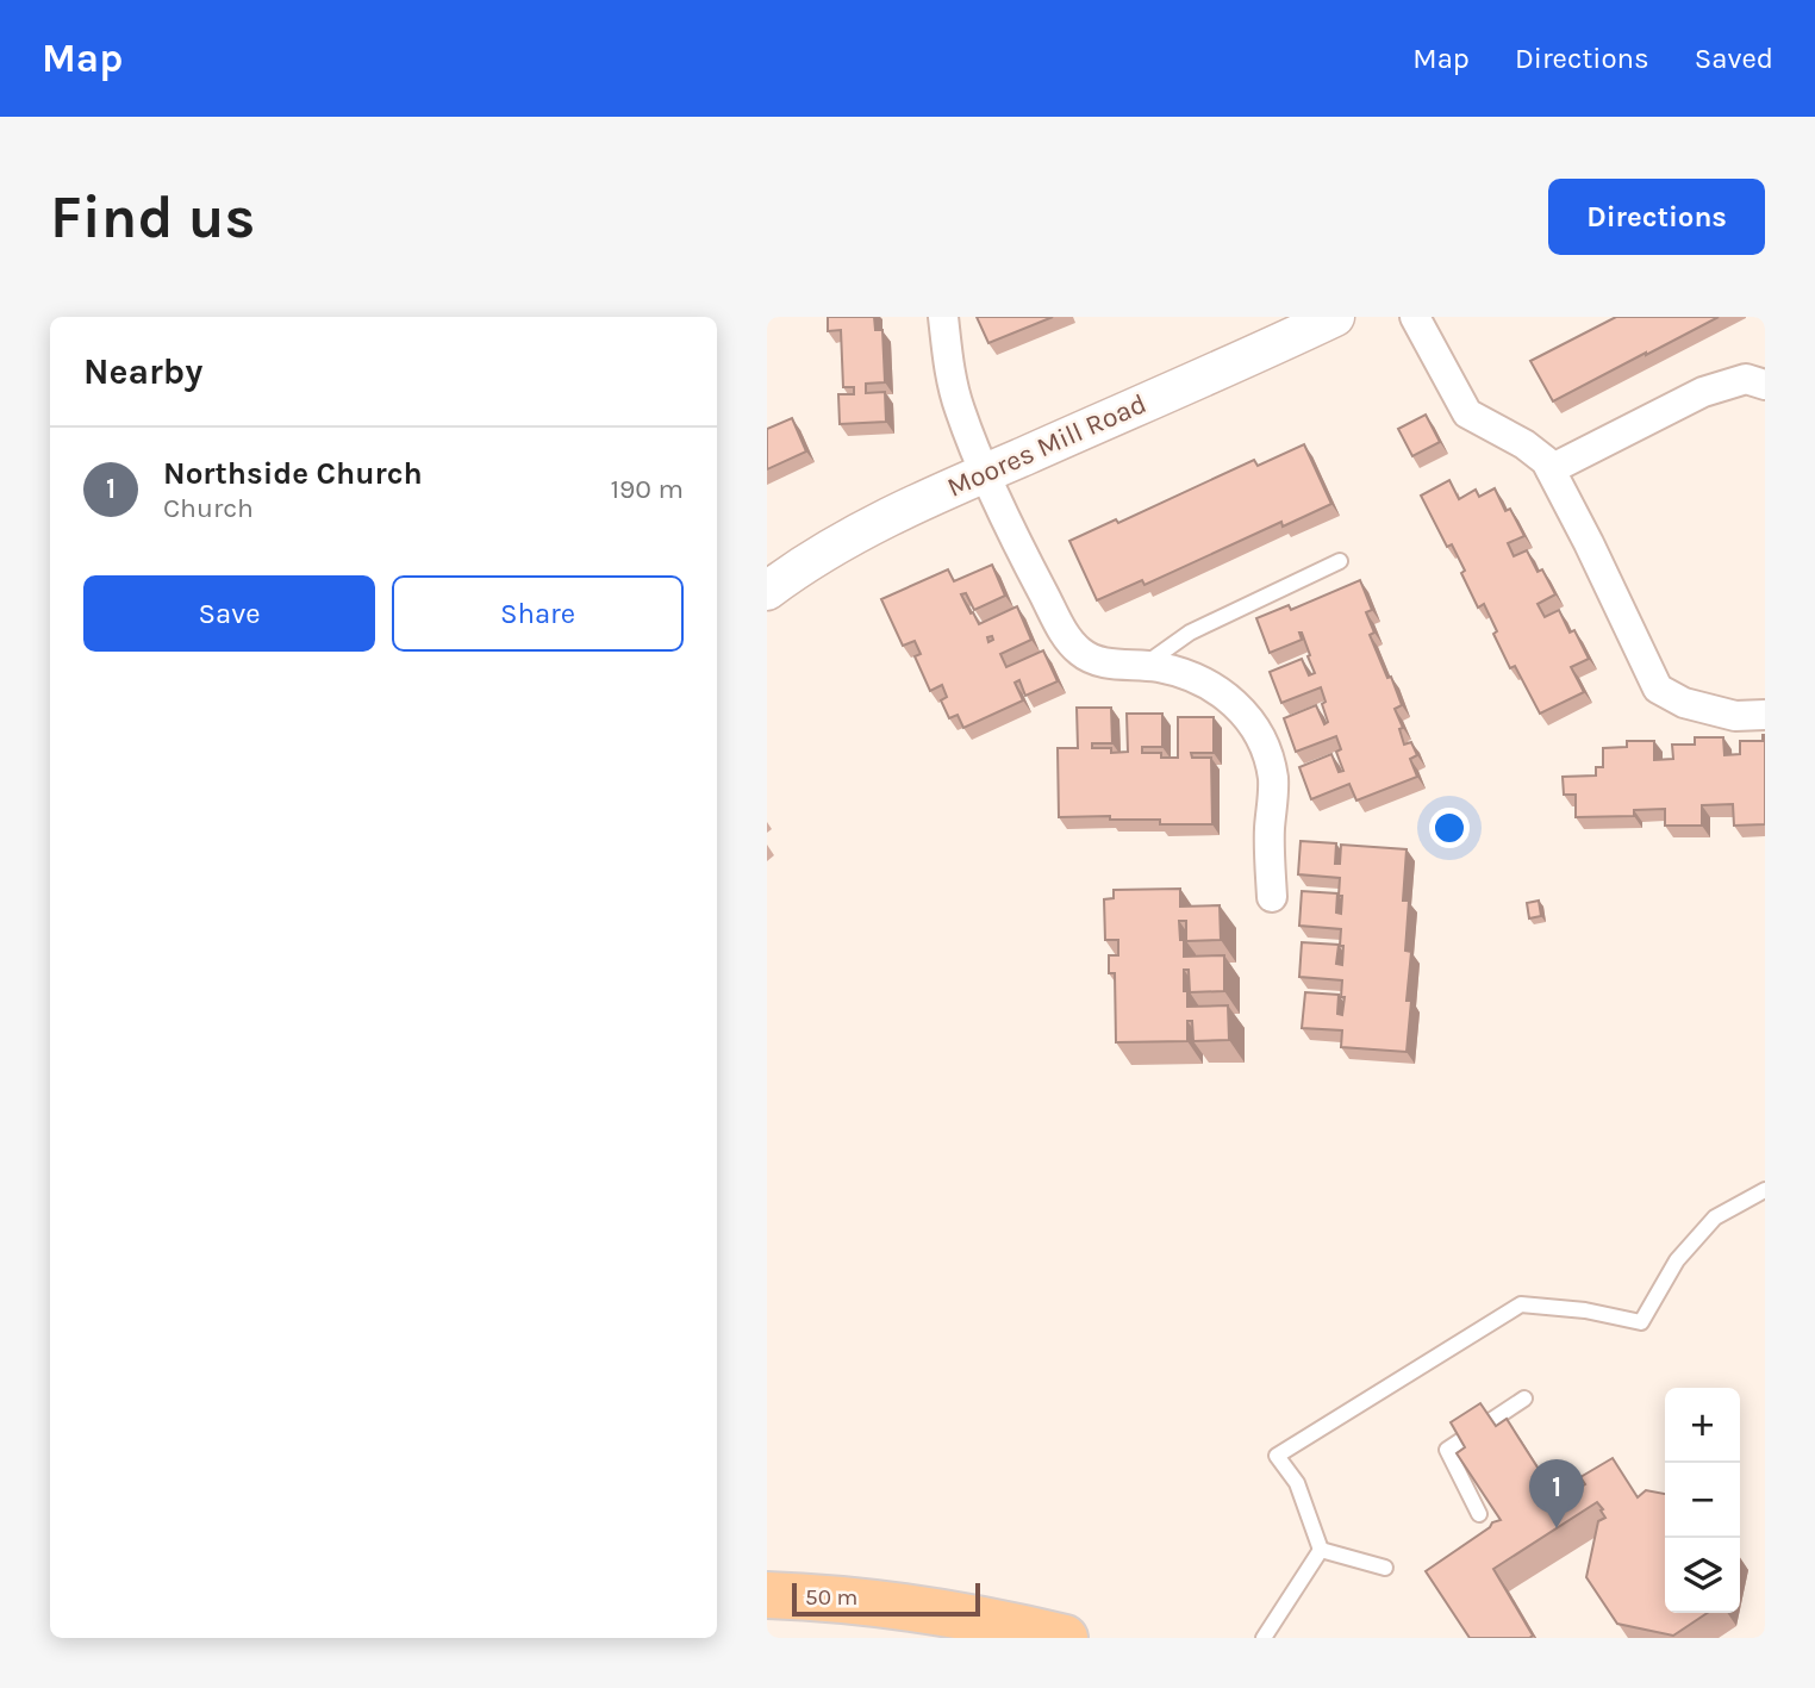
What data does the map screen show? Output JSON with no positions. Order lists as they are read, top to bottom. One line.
{"streets":{"street":["Moores Mill Road"]},"scale_bar":"50 m","page":{"header":"Map","nav":["Map","Directions","Saved"],"buttons":["Directions",["Save","Share"]],"title":"Find us","heading":"Nearby","list":[{"mark":"1","name":"Northside Church","note":"Church","value":"190 m"}],"map_buttons":["+","−"],"pins":"1","scale":"50 m"}}
